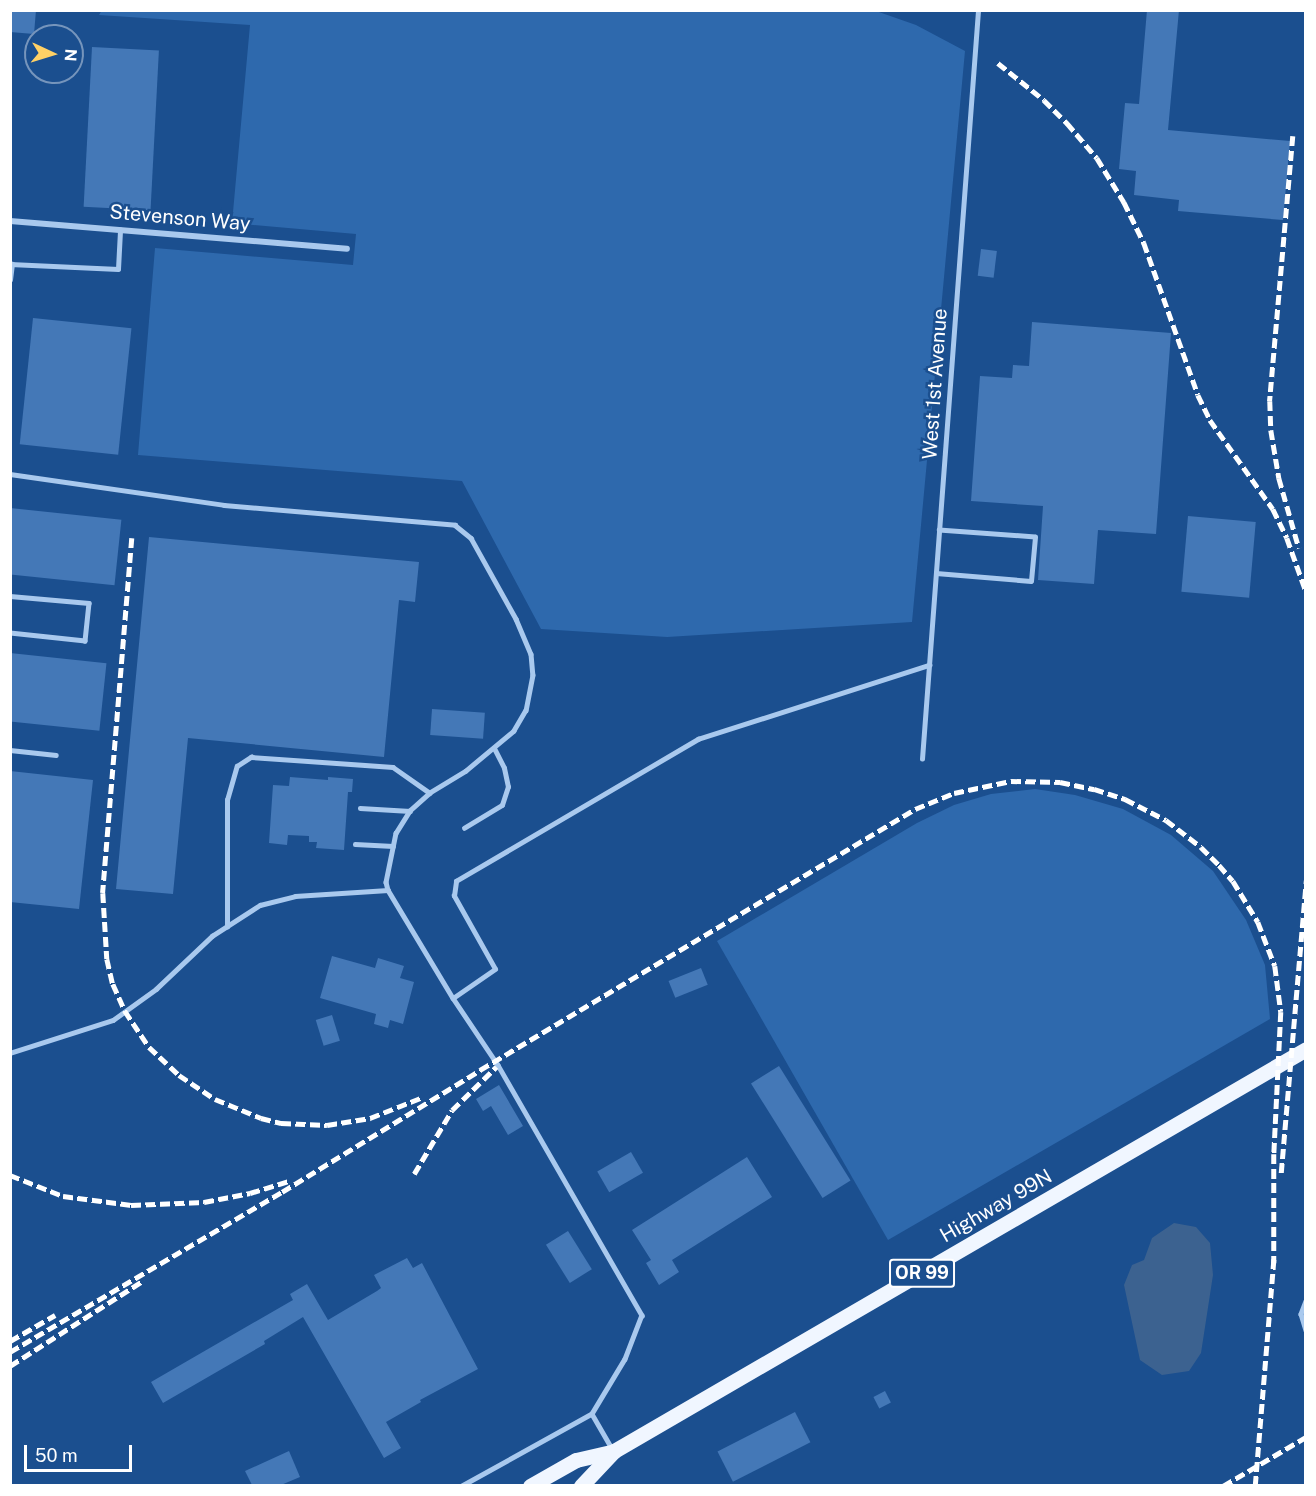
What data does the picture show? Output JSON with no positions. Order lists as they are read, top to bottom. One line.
{"streets":{"main road":["Highway 99N","OR 99"],"street":["Stevenson Way"],"lane":["West 1st Avenue"]},"crossings":[["Highway 99N","OR 99"]],"scale_bar":"50 m","north":"right"}
